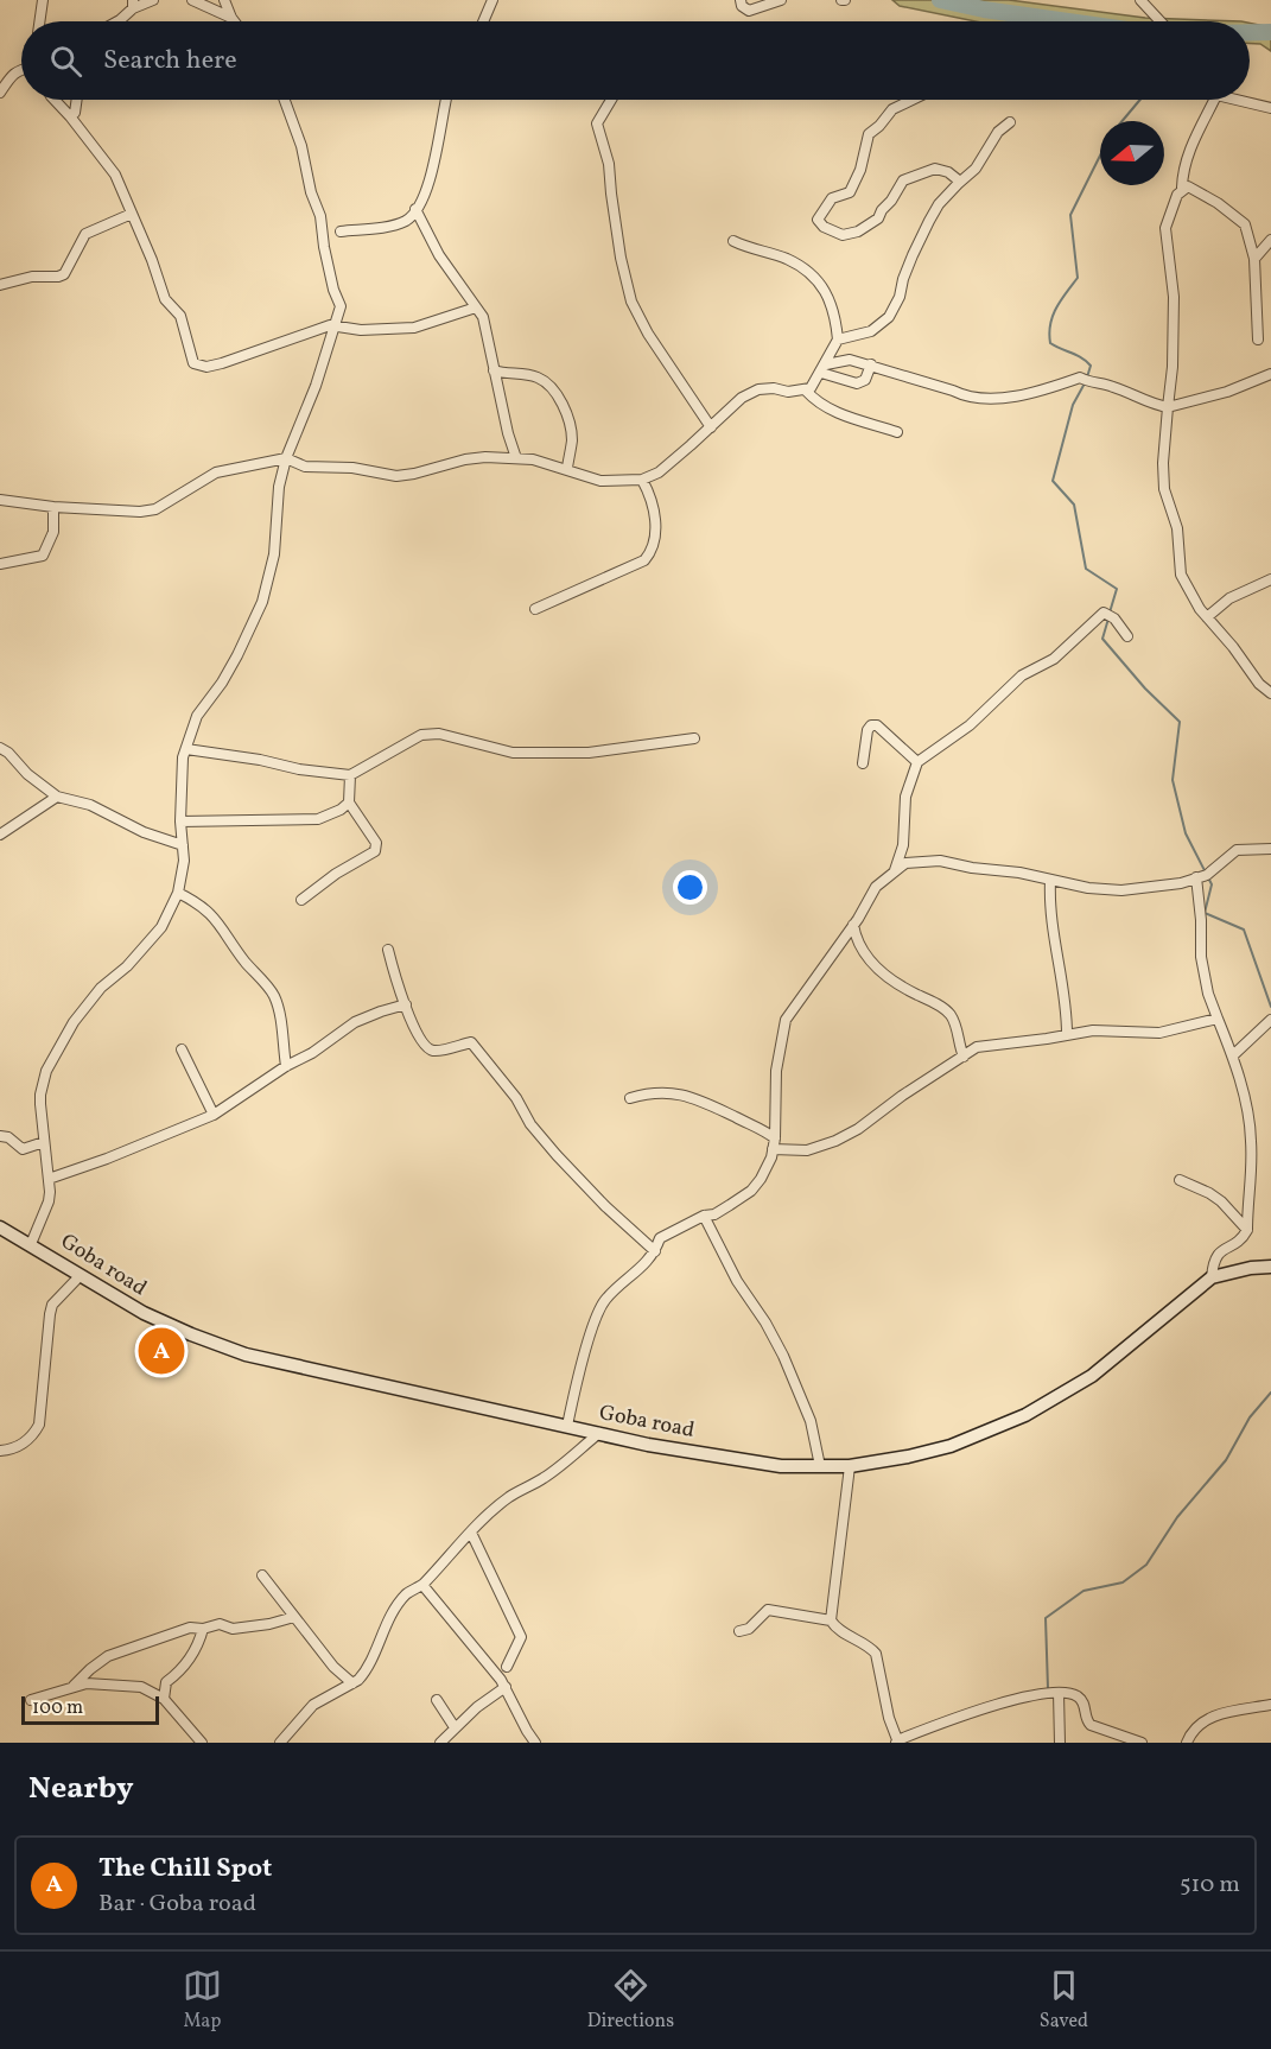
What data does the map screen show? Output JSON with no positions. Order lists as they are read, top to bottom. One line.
{"streets":{"main road":["Goba road"]},"scale_bar":"100 m","north":"left","page":{"search":"Search here","pins":"A","scale":"100 m","heading":"Nearby","list":[{"mark":"A","name":"The Chill Spot","note":"Bar · Goba road","value":"510 m"}],"nav":["Map","Directions","Saved"]}}
